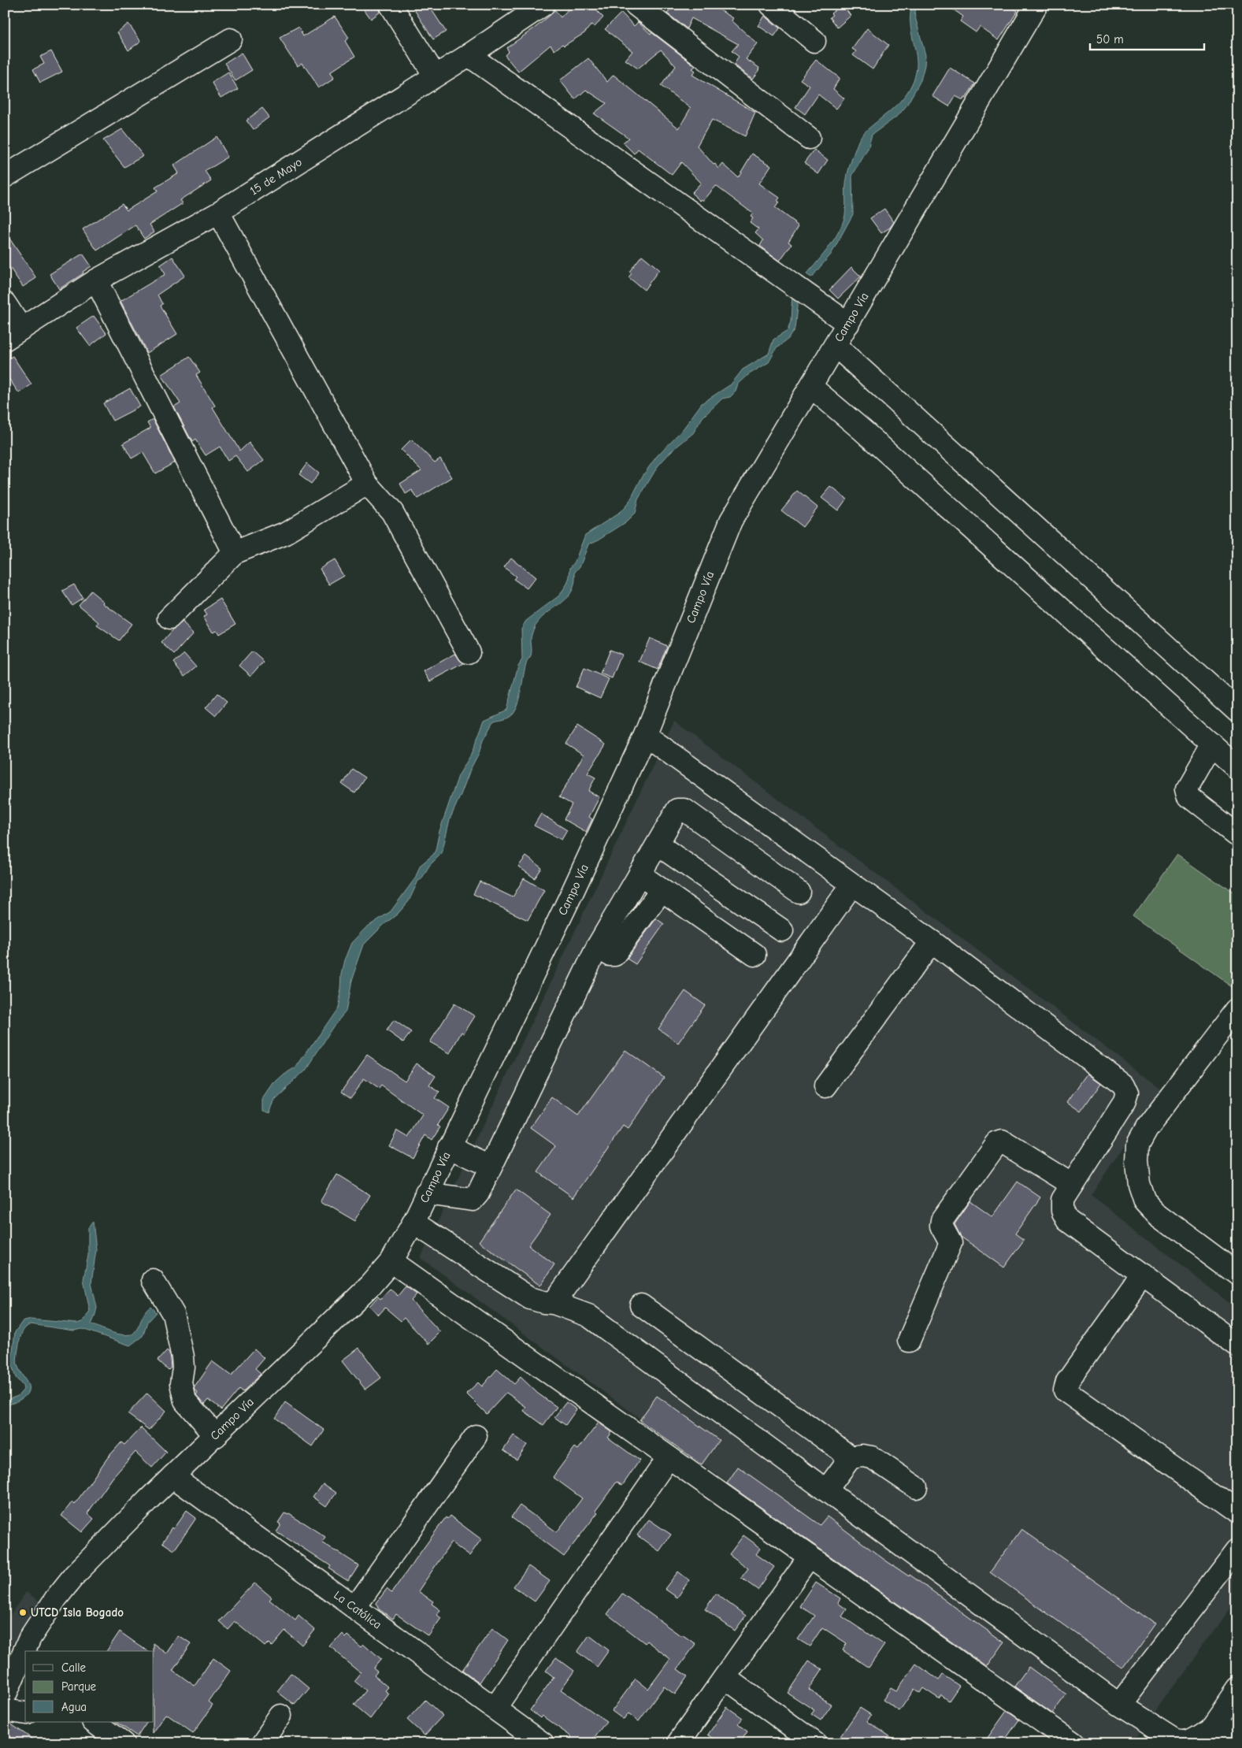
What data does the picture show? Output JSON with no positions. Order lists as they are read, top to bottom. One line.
{"streets":{"street":["15 de Mayo","Campo Vía","La Católica"]},"crossings":[["Campo Vía","La Católica"]],"places":["UTCD Isla Bogado"],"legend":["Calle","Parque","Agua"],"scale_bar":"50 m"}
